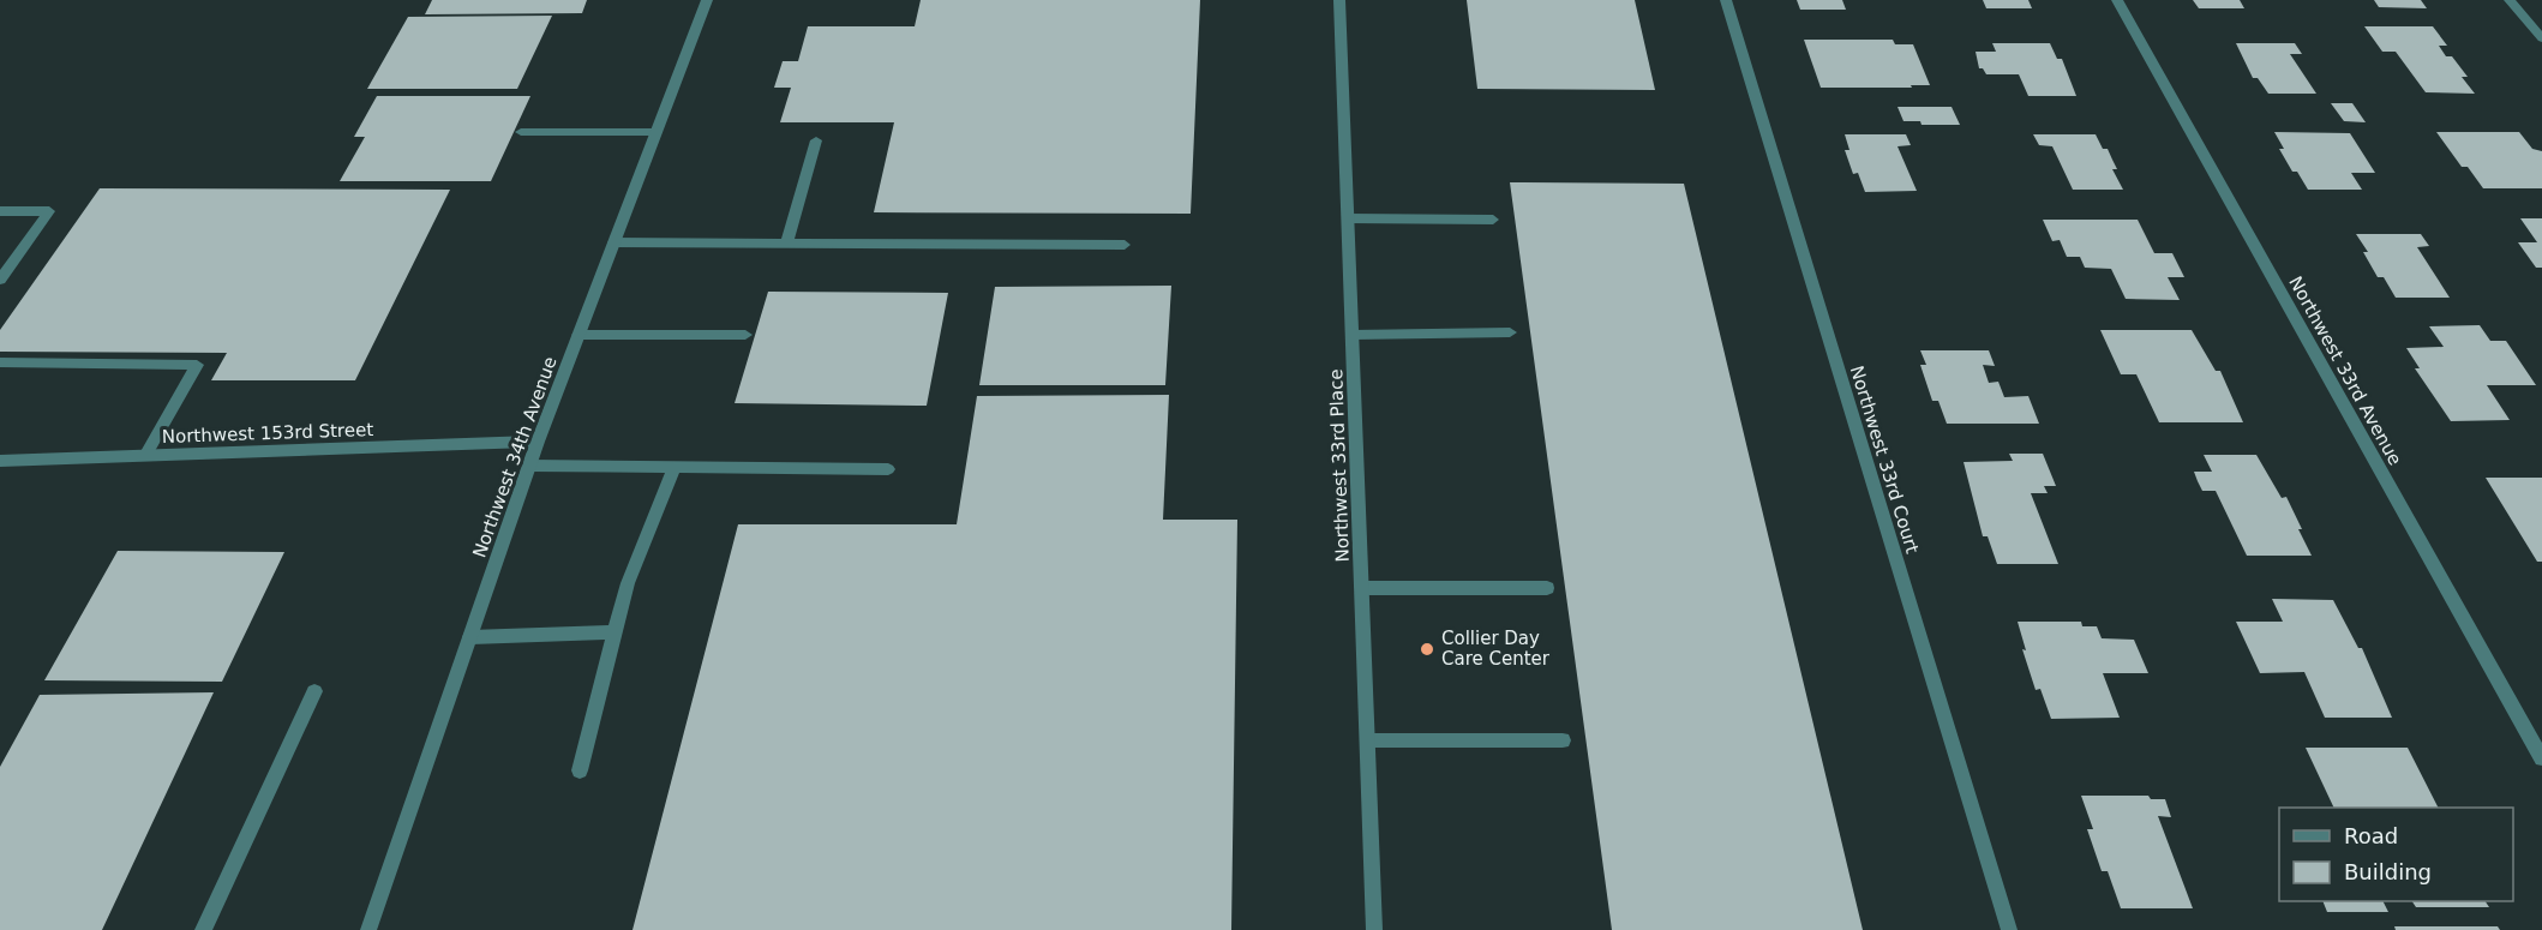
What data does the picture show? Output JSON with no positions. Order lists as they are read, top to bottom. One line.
{"streets":{"street":["Northwest 33rd Avenue","Northwest 153rd Street","Northwest 34th Avenue","Northwest 33rd Court","Northwest 33rd Place"]},"crossings":[["Northwest 153rd Street","Northwest 34th Avenue"]],"places":["Collier Day Care Center"],"legend":["Road","Building"]}
